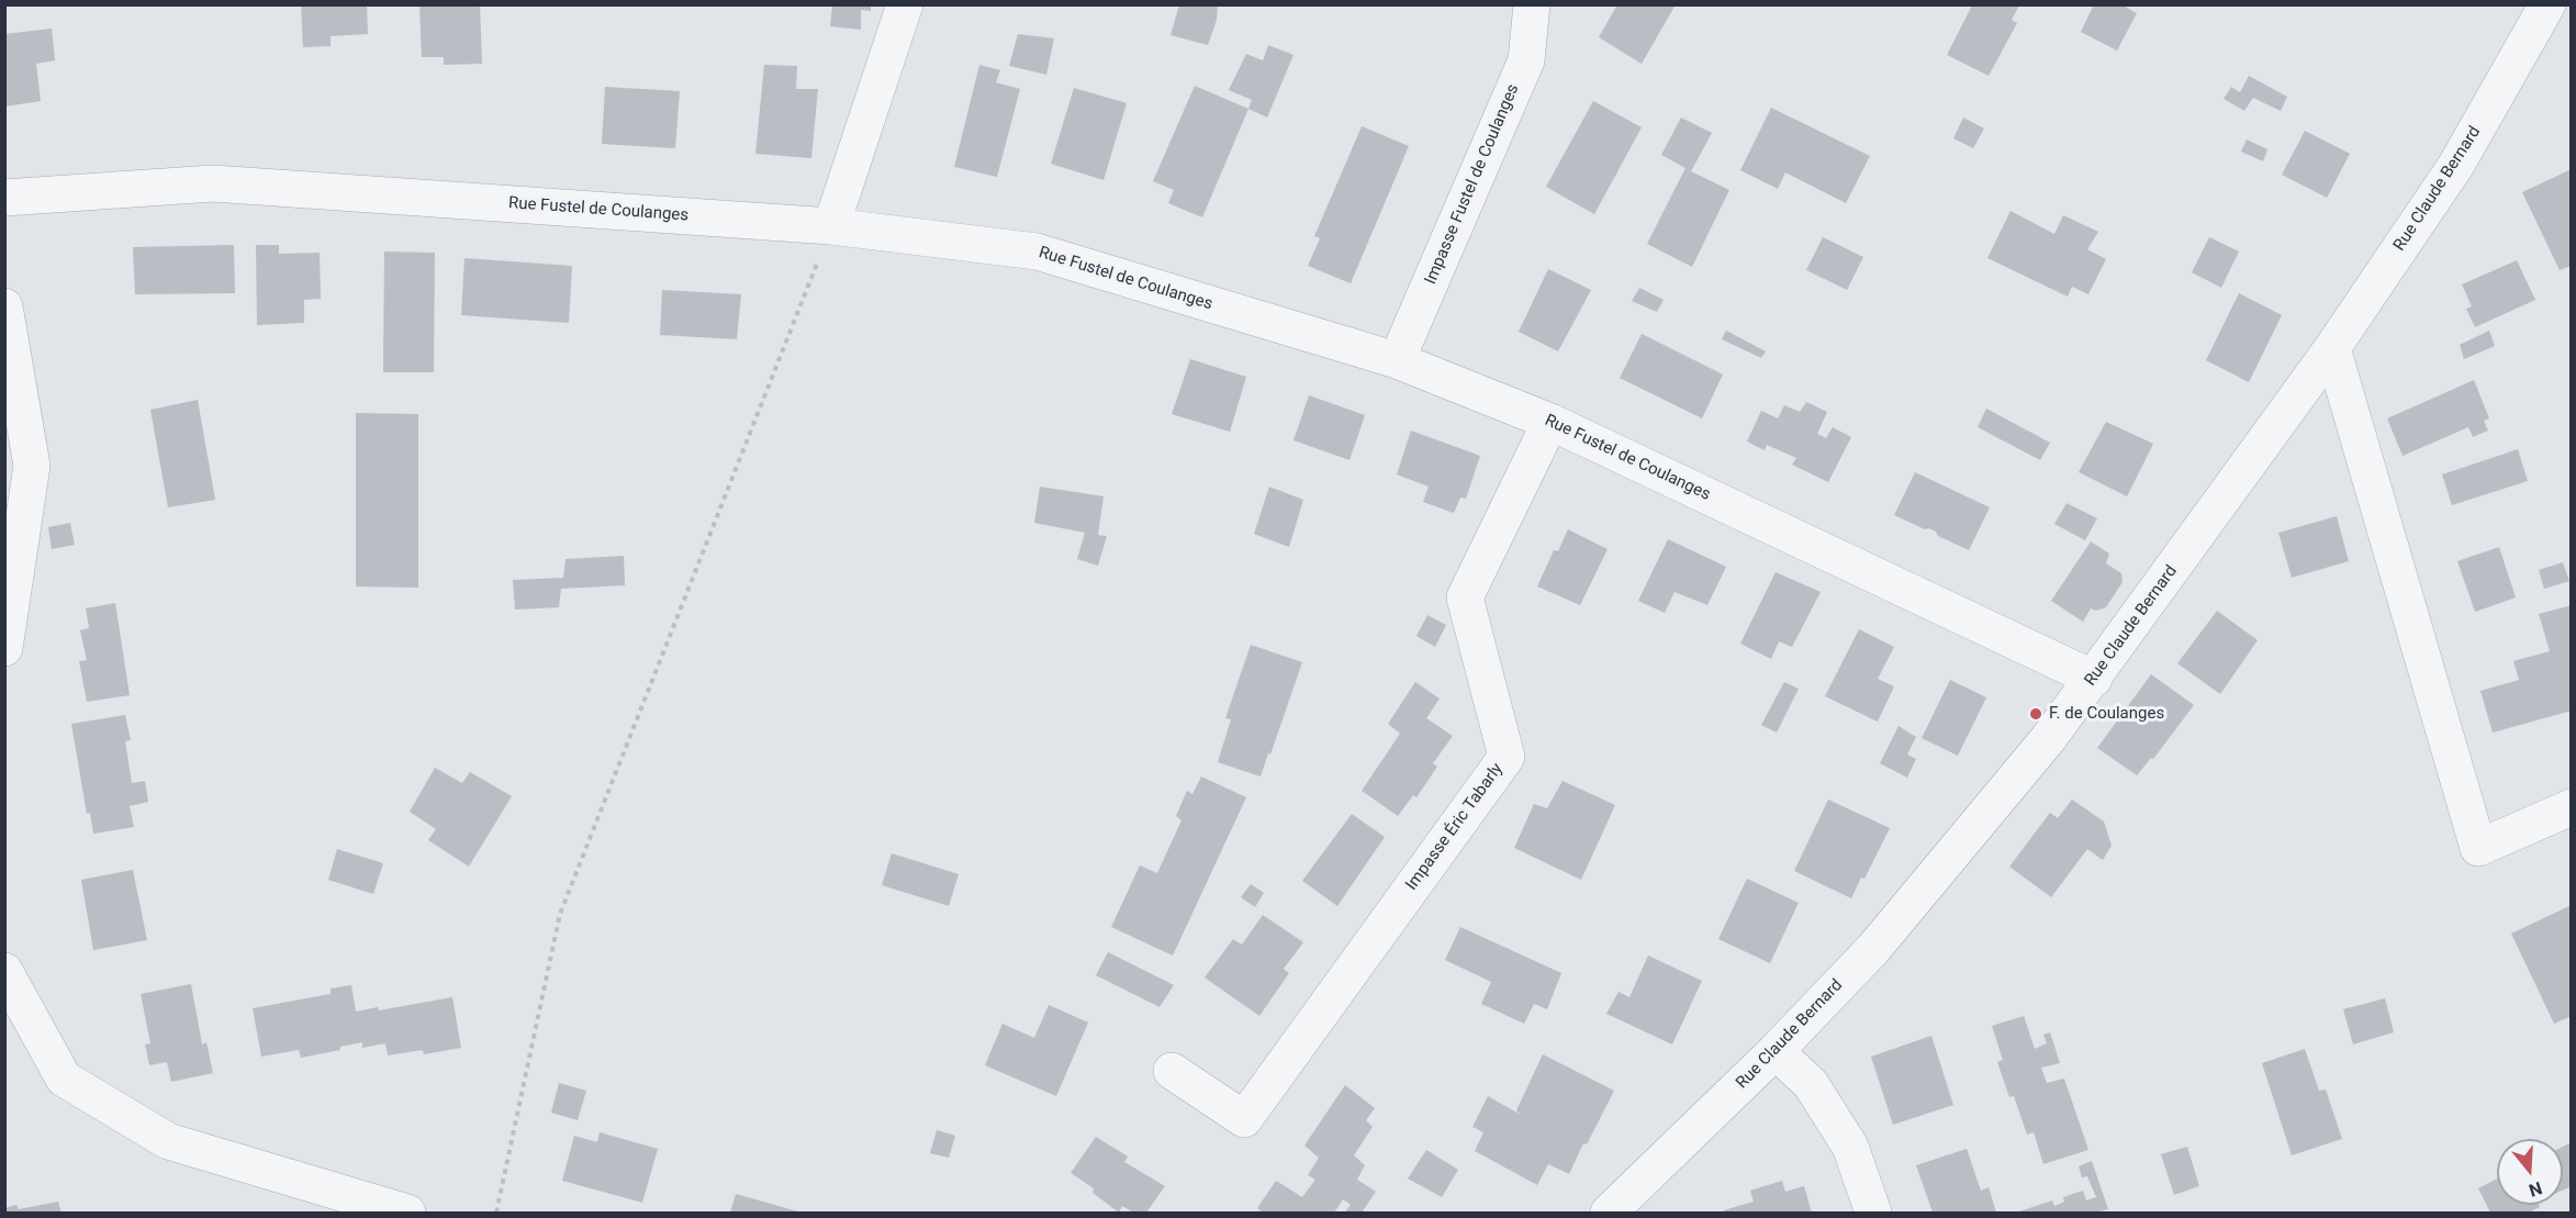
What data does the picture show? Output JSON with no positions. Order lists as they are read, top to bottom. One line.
{"streets":{"street":["Impasse Fustel de Coulanges","Rue Claude Bernard","Rue Fustel de Coulanges","Impasse Éric Tabarly"]},"crossings":[["Impasse Fustel de Coulanges","Rue Fustel de Coulanges"],["Rue Claude Bernard","Rue Fustel de Coulanges"],["Rue Fustel de Coulanges","Impasse Éric Tabarly"]],"places":["F. de Coulanges"],"north":"bottom"}
